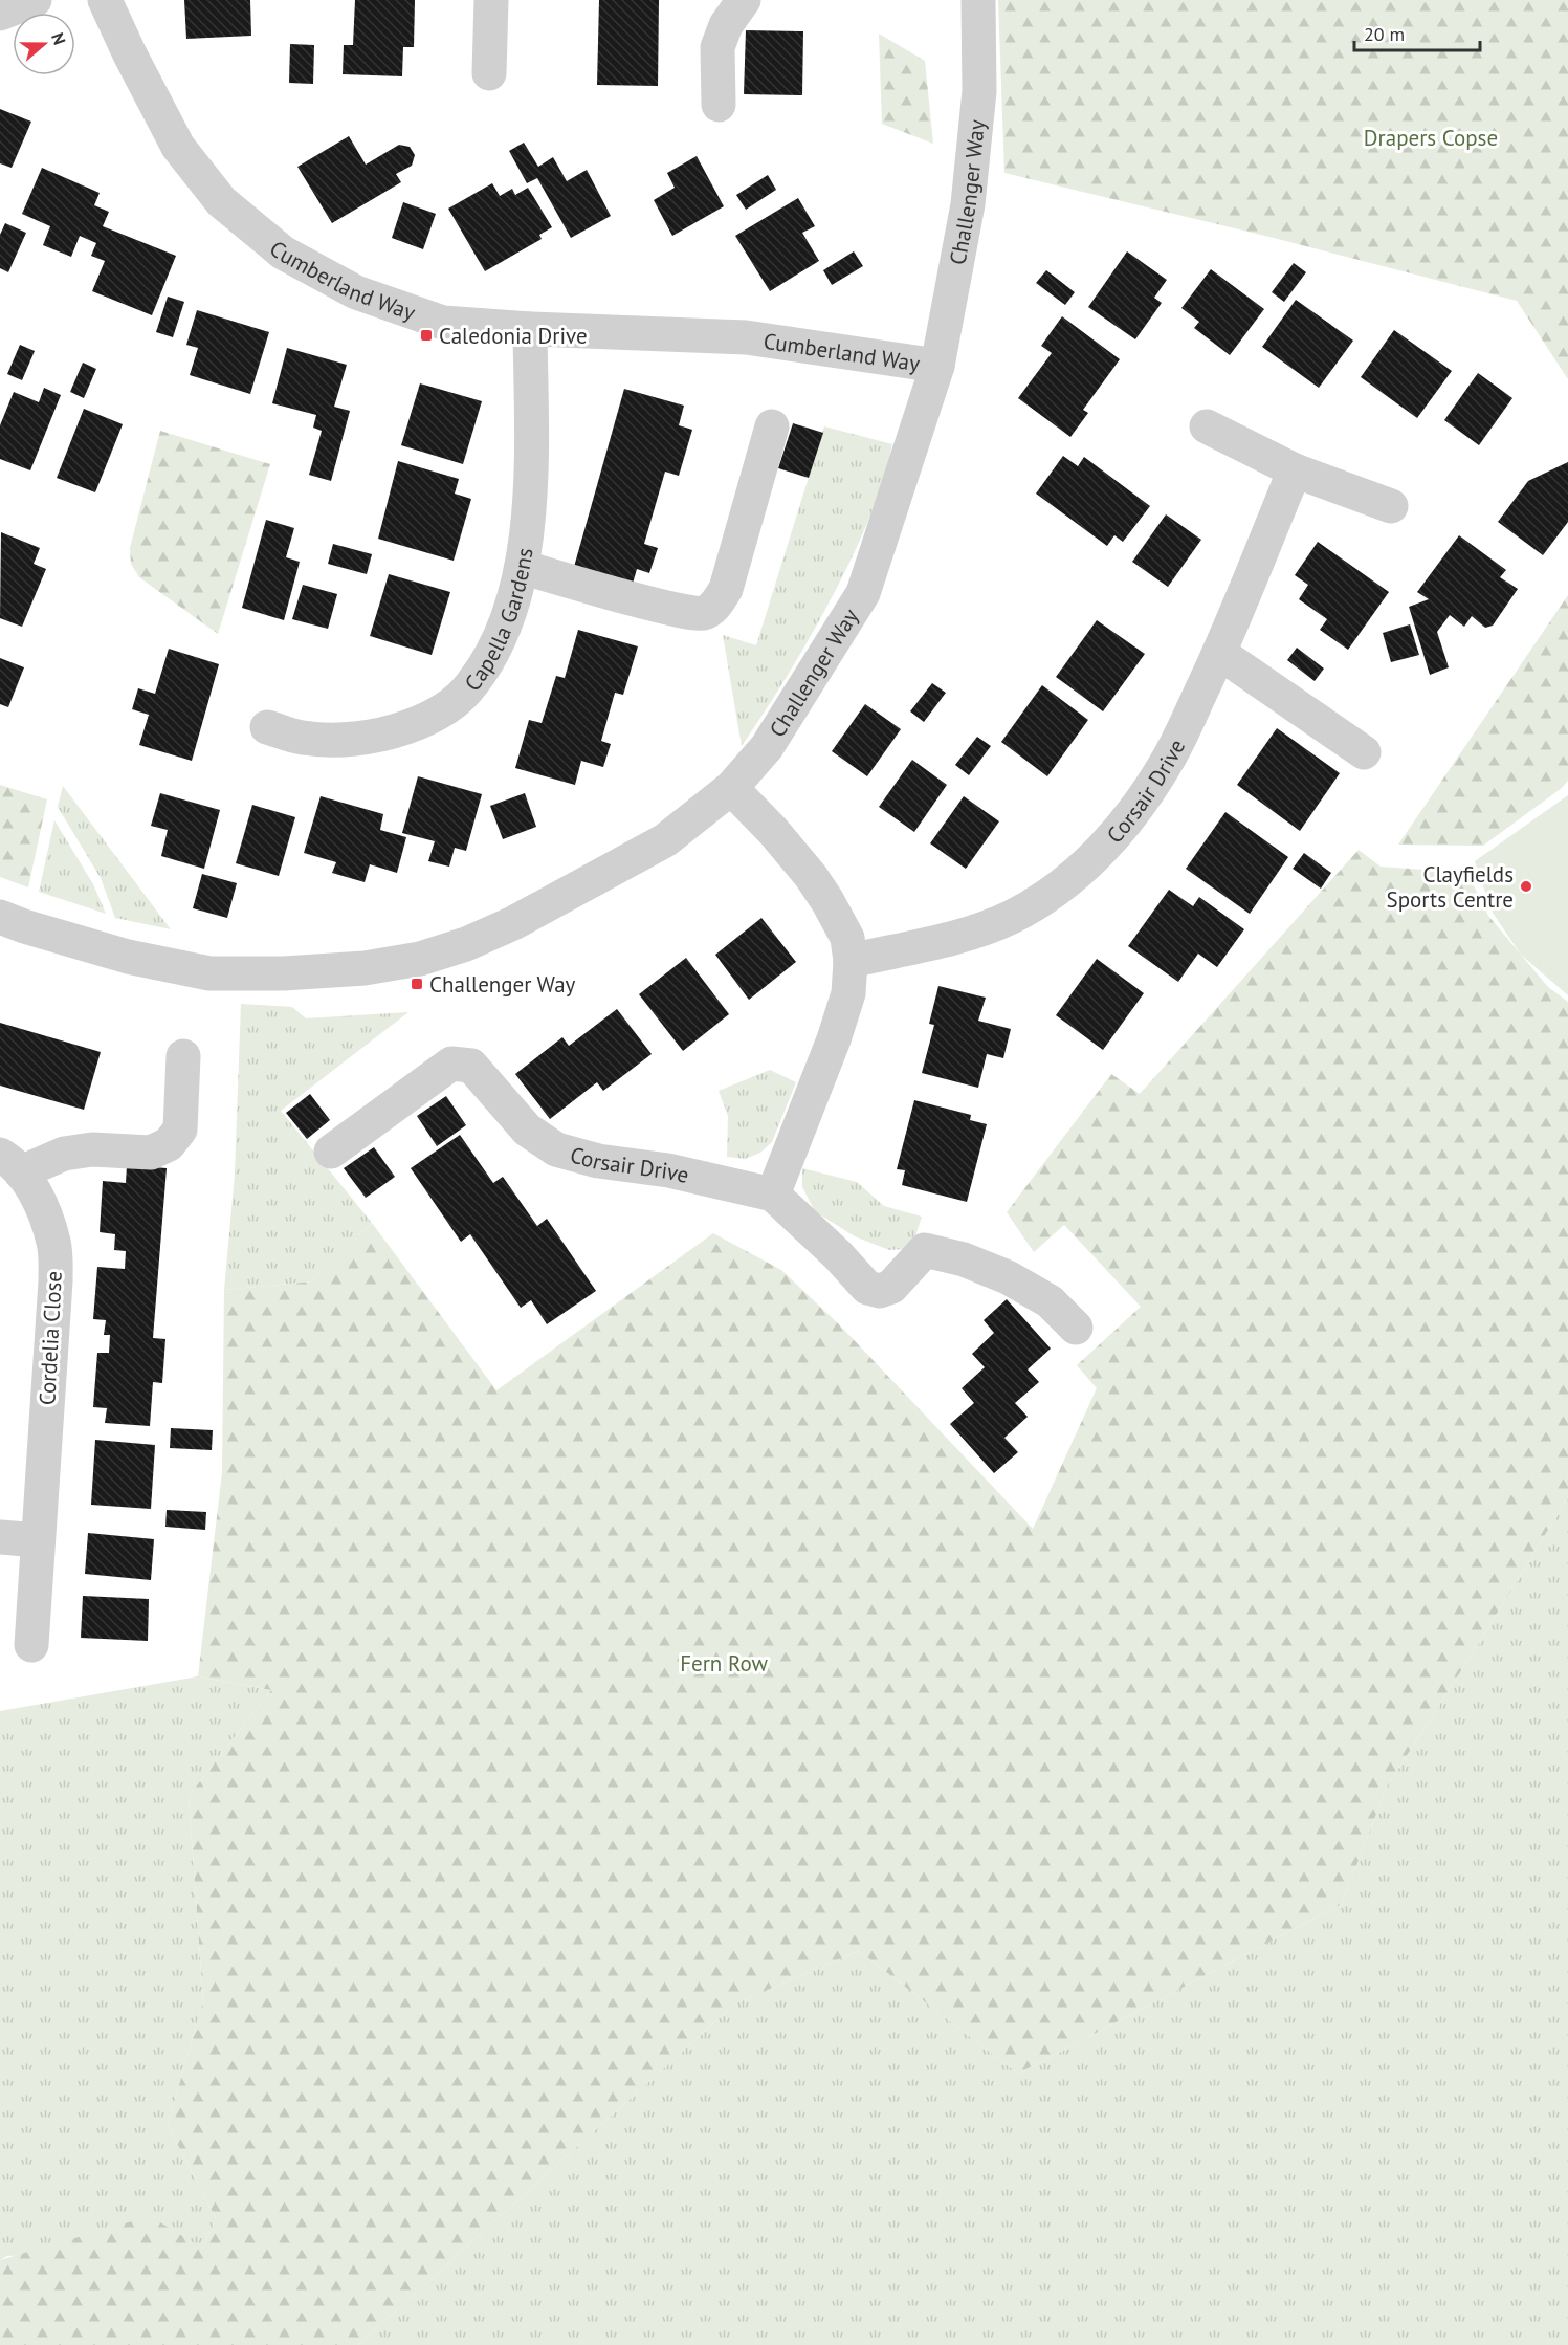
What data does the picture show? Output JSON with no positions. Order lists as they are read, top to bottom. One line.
{"streets":{"street":["Challenger Way","Cumberland Way","Capella Gardens","Corsair Drive","Cordelia Close"]},"crossings":[["Challenger Way","Cumberland Way"],["Cumberland Way","Capella Gardens"]],"parks":["Drapers Copse","Fern Row"],"places":{"transit":["Caledonia Drive","Challenger Way"],"other":["Clayfields Sports Centre"]},"scale_bar":"20 m","north":"right"}
